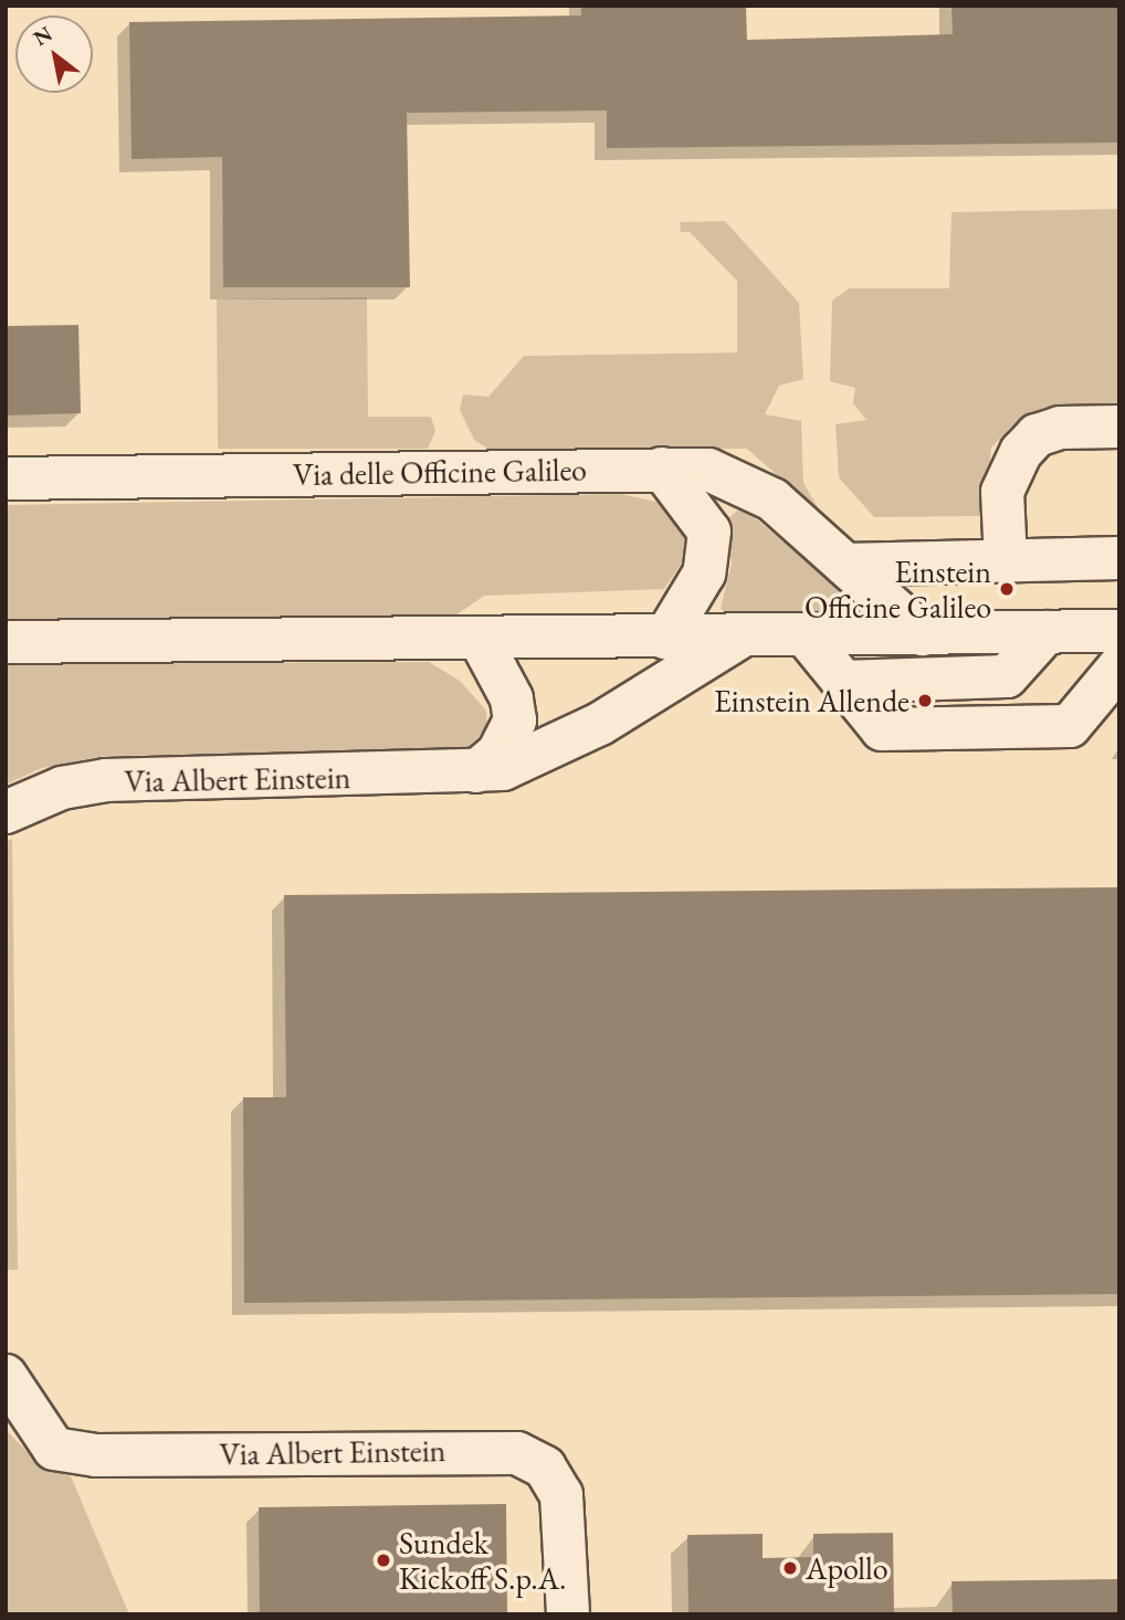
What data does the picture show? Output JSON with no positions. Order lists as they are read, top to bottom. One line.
{"streets":{"street":["Via delle Officine Galileo","Via Albert Einstein"]},"places":["Einstein Officine Galileo","Einstein Allende","Sundek Kickoff S.p.A.","Apollo"],"north":"top left"}
